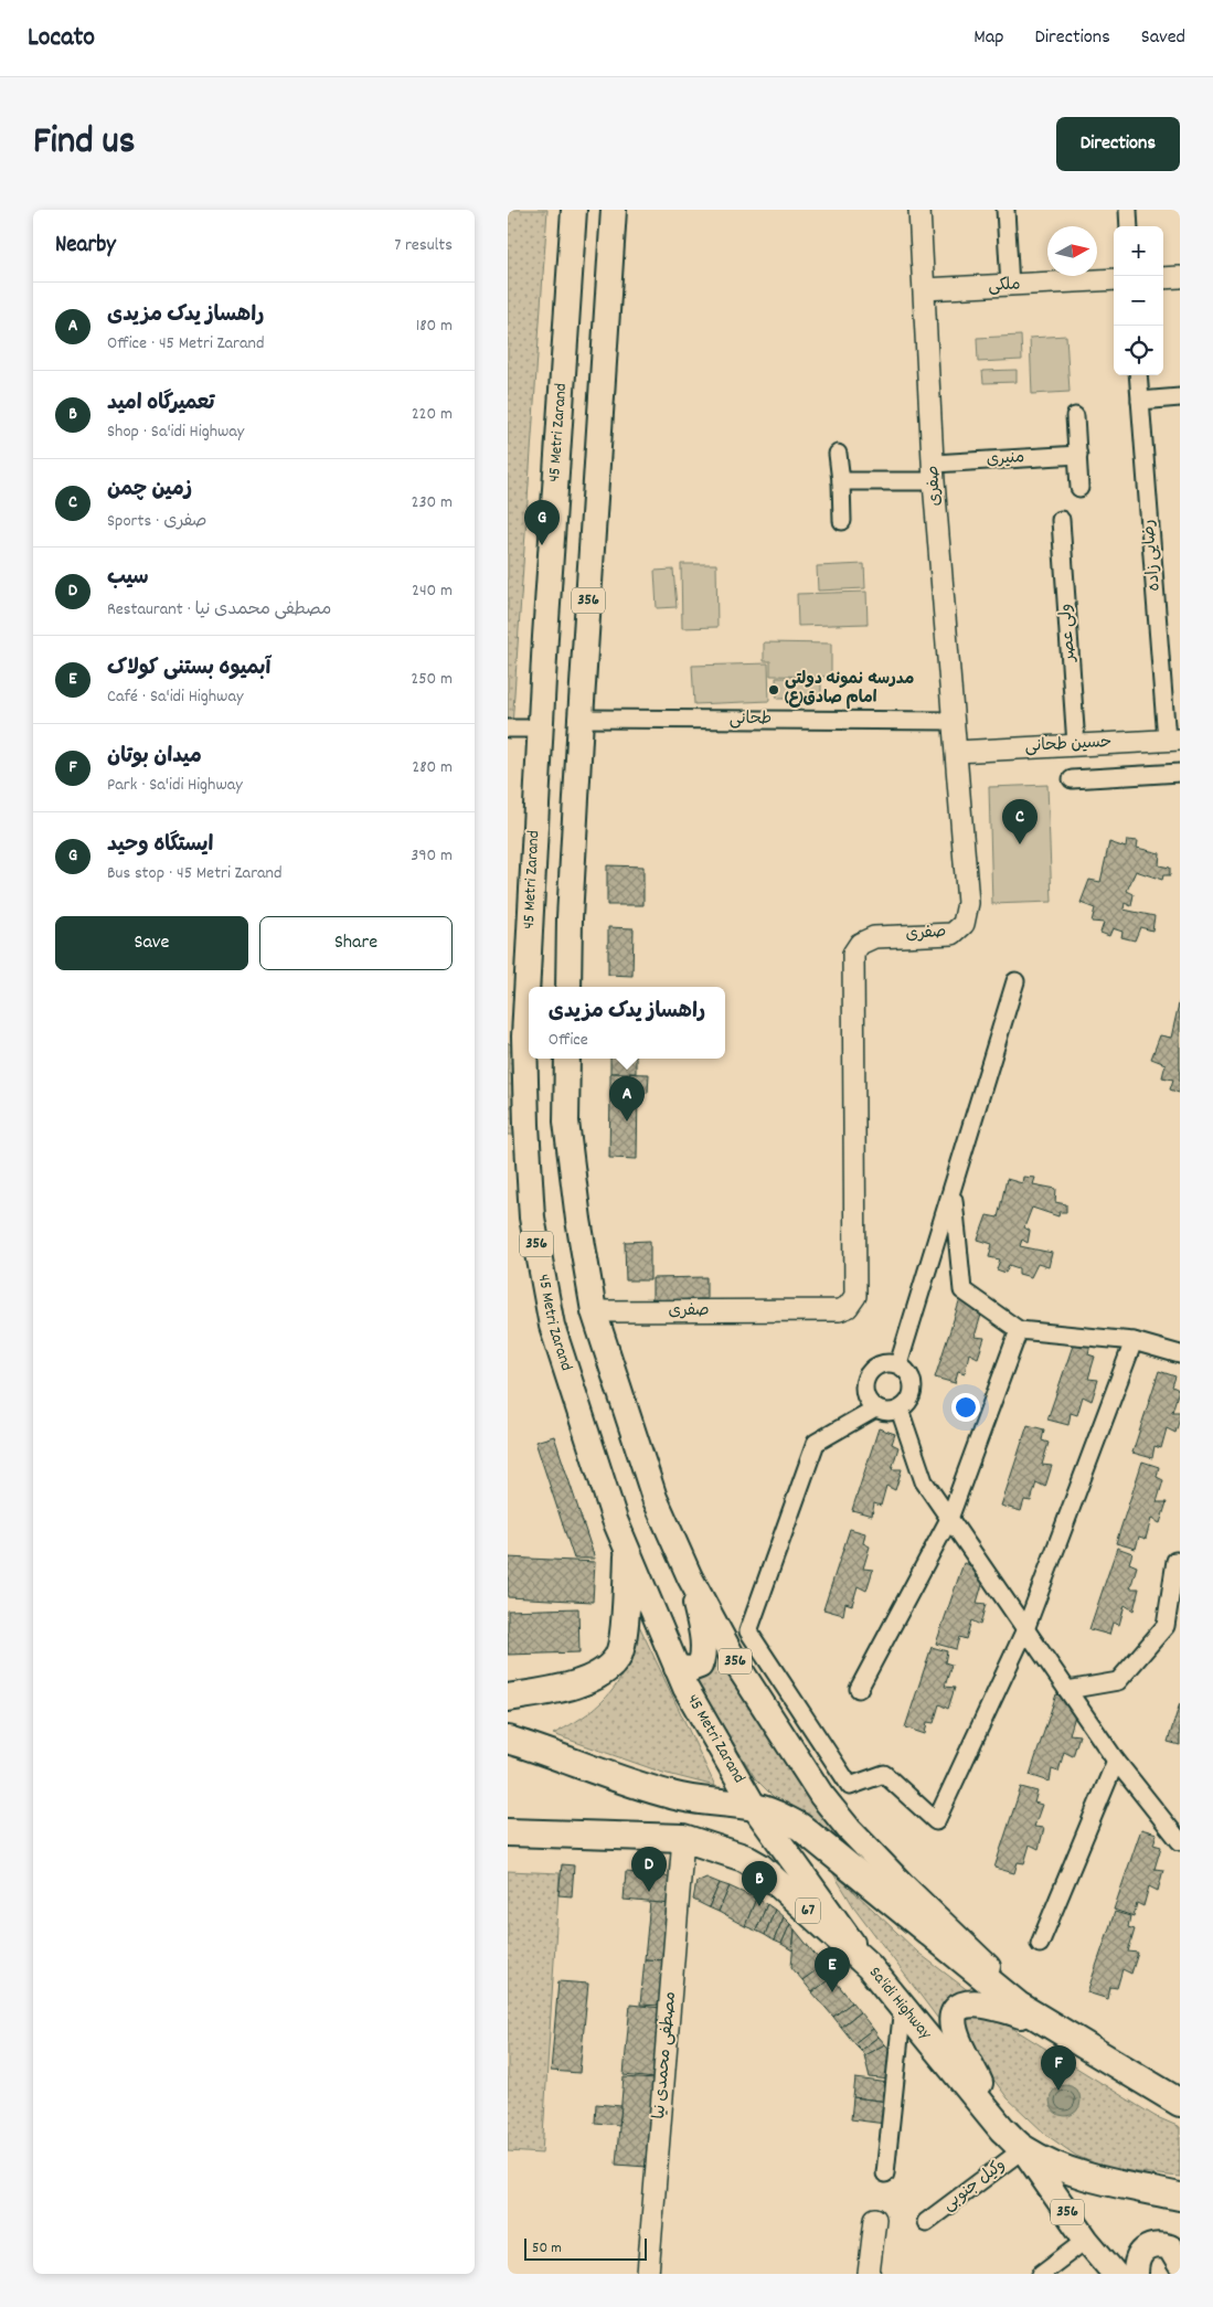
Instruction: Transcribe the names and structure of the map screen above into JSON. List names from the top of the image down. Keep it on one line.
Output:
{"streets":{"highway":["67","Sa'idi Highway"],"main road":["45 Metri Zarand","356"],"street":["ملکی","منیری","صفری","رضایی زاده","ولی عصر","طحانی","حسین طحانی","مصطفی محمدی نیا","وکیل جنوبی"]},"crossings":[["ملکی","صفری"],["45 Metri Zarand","Sa'idi Highway"],["منیری","صفری"],["صفری","356"],["صفری","طحانی"],["صفری","حسین طحانی"],["رضایی زاده","حسین طحانی"],["356","طحانی"],["356","Sa'idi Highway"],["356","وکیل جنوبی"],["ولی عصر","حسین طحانی"],["Sa'idi Highway","مصطفی محمدی نیا"],["Sa'idi Highway","وکیل جنوبی"]],"places":["مدرسه نمونه دولتی امام صادق(ع)"],"scale_bar":"50 m","north":"right","page":{"header":"Locato","nav":["Map","Directions","Saved"],"title":"Find us","buttons":["Directions",["Save","Share"]],"heading":["Nearby","7 results"],"map_buttons":["+","−"],"list":[{"mark":"A","name":"راهساز یدک مزیدی","note":"Office · 45 Metri Zarand","value":"180 m"},{"mark":"B","name":"تعمیرگاه امید","note":"Shop · Sa'idi Highway","value":"220 m"},{"mark":"C","name":"زمین چمن","note":"Sports · صفری","value":"230 m"},{"mark":"D","name":"سیب","note":"Restaurant · مصطفی محمدی نیا","value":"240 m"},{"mark":"E","name":"آبمیوه بستنی کولاک","note":"Café · Sa'idi Highway","value":"250 m"},{"mark":"F","name":"میدان بوتان","note":"Park · Sa'idi Highway","value":"280 m"},{"mark":"G","name":"ایستگاه وحید","note":"Bus stop · 45 Metri Zarand","value":"390 m"}],"pins":["G","C","A","D","B","E","F"],"popup":["راهساز یدک مزیدی","Office"],"scale":"50 m"}}
